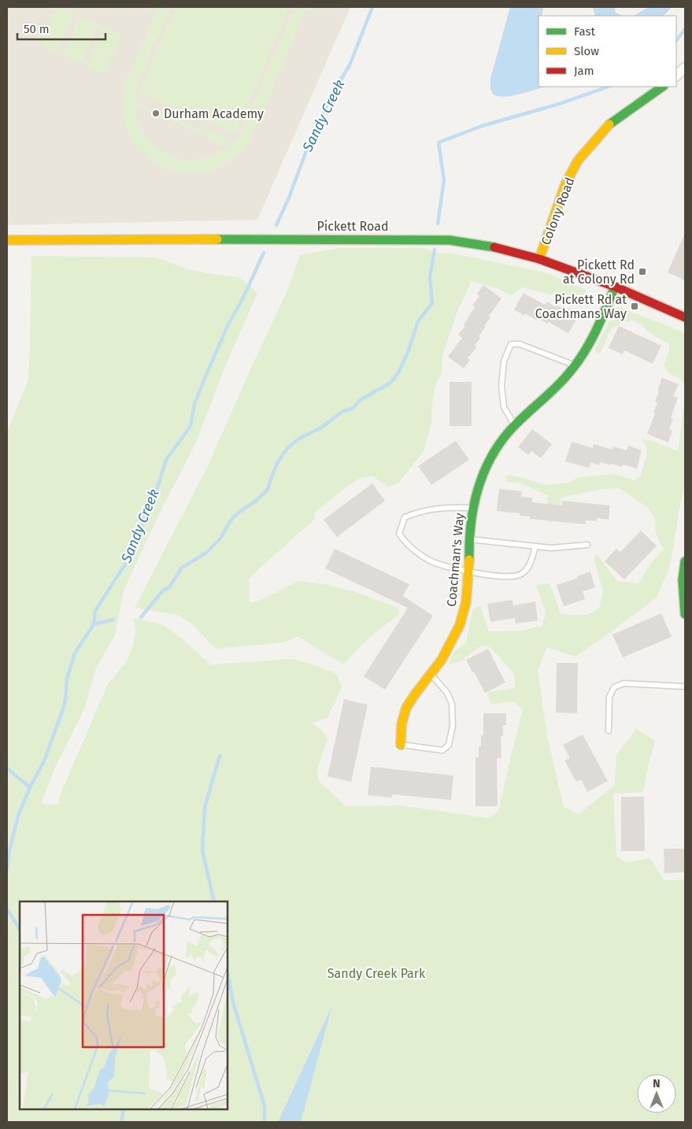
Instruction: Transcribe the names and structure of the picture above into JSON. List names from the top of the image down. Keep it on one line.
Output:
{"streets":{"street":["Colony Road","Pickett Road","Coachman's Way"]},"crossings":[["Colony Road","Pickett Road"],["Pickett Road","Coachman's Way"]],"water":["Sandy Creek"],"parks":["Sandy Creek Park"],"places":{"other":["Durham Academy"],"transit":["Pickett Rd at Colony Rd","Pickett Rd at Coachmans Way"]},"legend":["Fast","Slow","Jam"],"scale_bar":"50 m","north":"top"}
